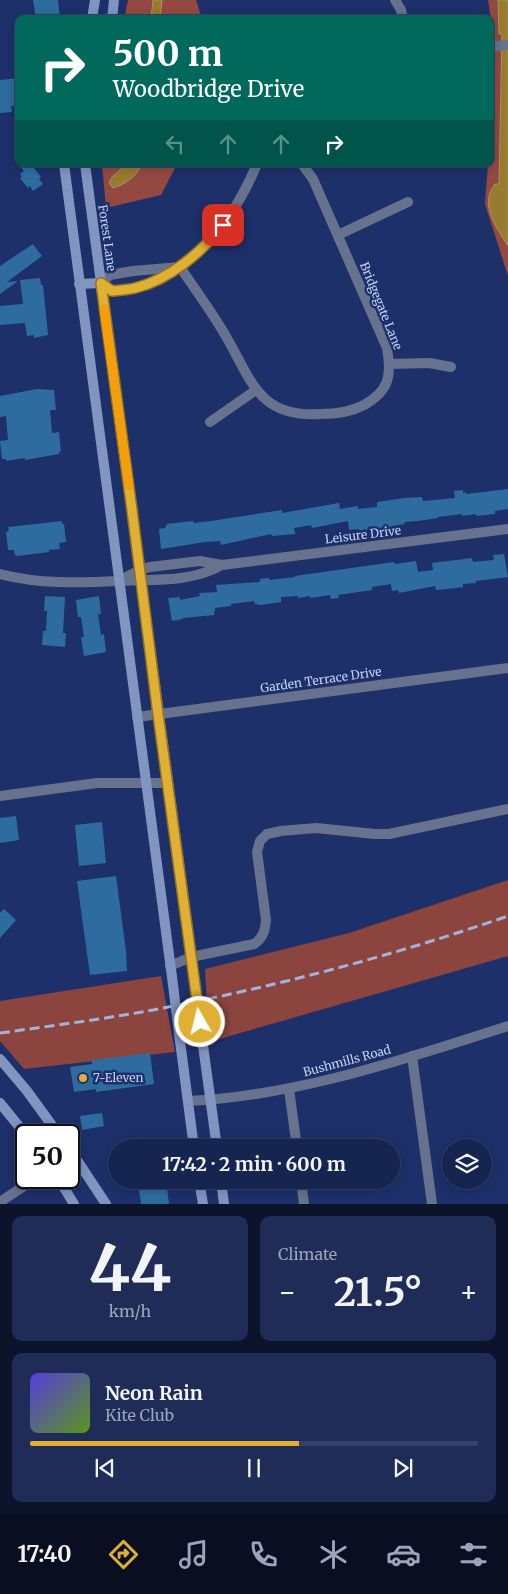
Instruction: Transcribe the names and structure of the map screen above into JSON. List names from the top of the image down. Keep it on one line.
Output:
{"streets":{"main road":["Forest Lane"],"street":["Bridgegate Lane","Leisure Drive","Garden Terrace Drive","Bushmills Road"]},"crossings":[["Forest Lane","Leisure Drive"],["Forest Lane","Garden Terrace Drive"],["Forest Lane","Bushmills Road"]],"places":["7-Eleven"],"page":{"turn":["500 m","Woodbridge Drive"],"limit":"50","trip":"17:42 · 2 min · 600 m","tile":[["44","km/h"],"Climate"],"heat":["−","21.5°","+"],"song":["Neon Rain","Kite Club"],"tabs":"17:40"}}
